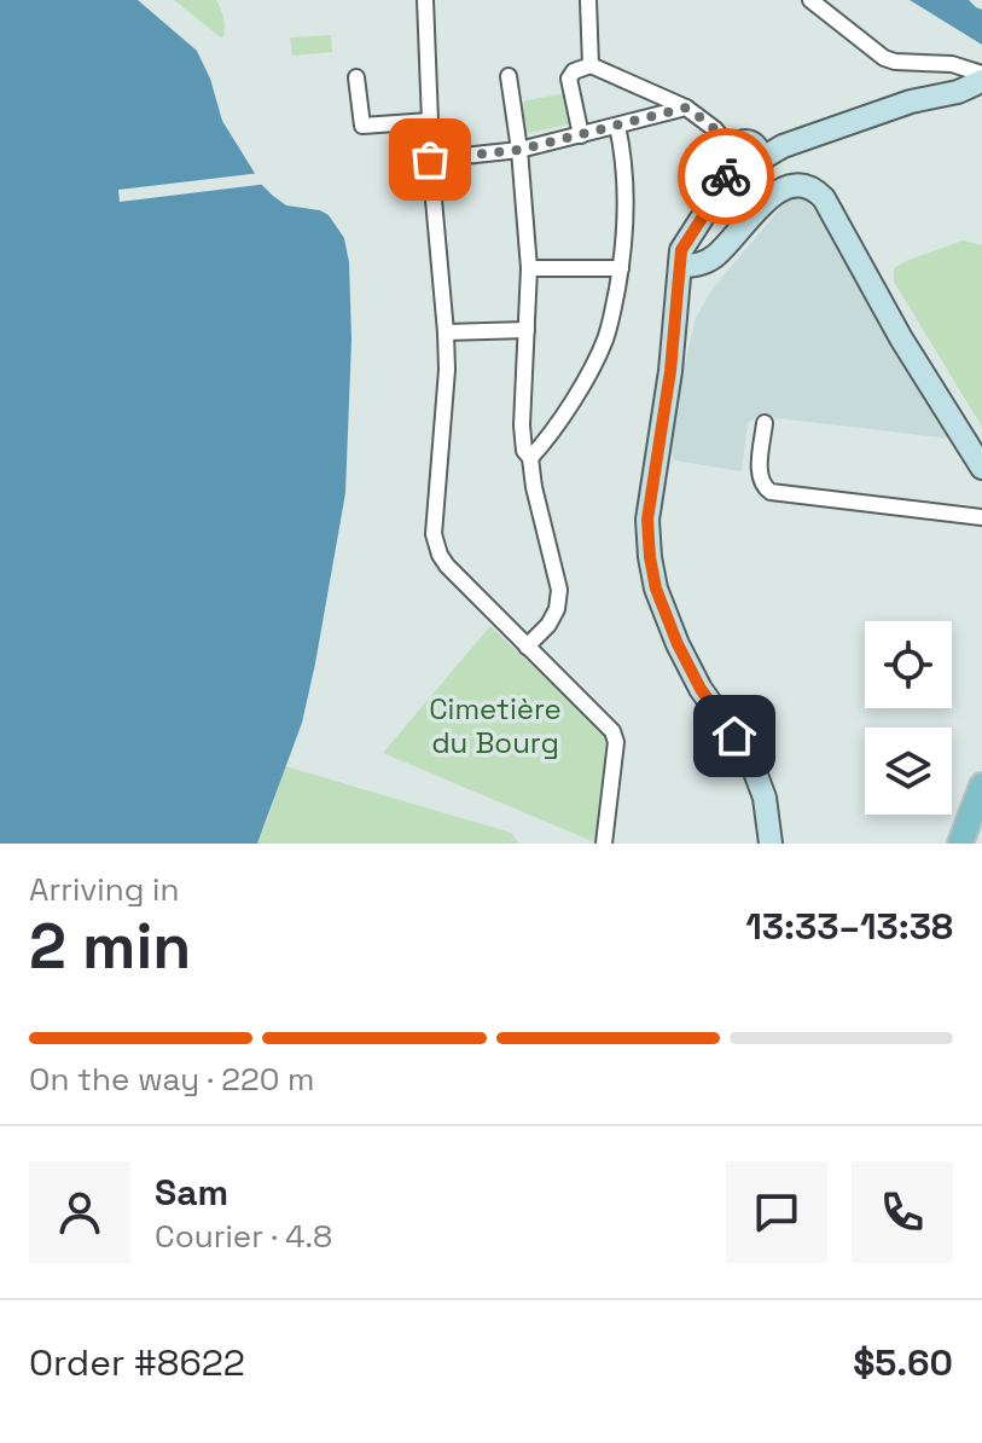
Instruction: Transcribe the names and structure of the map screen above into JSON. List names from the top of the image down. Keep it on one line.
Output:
{"parks":["Cimetière du Bourg"],"page":{"heading":["2 min","Arriving in","13:33–13:38"],"panel":["Sam","Courier · 4.8","Order #8622","$5.60"],"bar":"On the way · 220 m"}}
